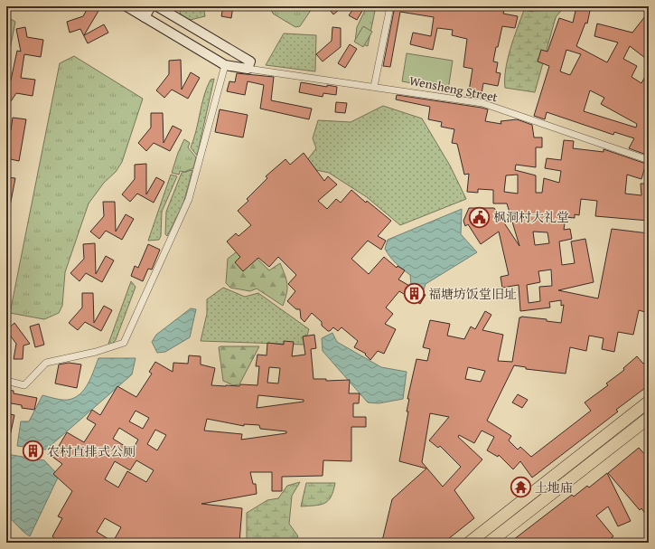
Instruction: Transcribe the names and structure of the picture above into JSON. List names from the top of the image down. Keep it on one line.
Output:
{"streets":{"street":["Wensheng Street"]},"places":{"public building":["枫洞村大礼堂"],"building":["福塘坊饭堂旧址","农村直排式公厕"],"temple":["土地庙"]}}
